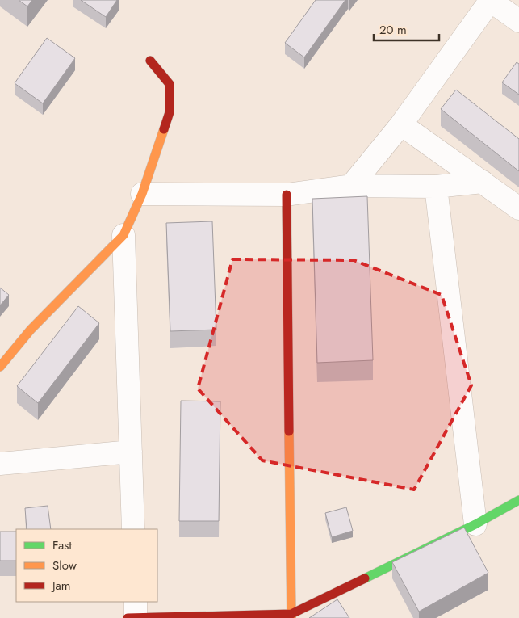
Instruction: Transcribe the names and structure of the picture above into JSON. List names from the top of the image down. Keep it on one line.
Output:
{"legend":["Fast","Slow","Jam"],"scale_bar":"20 m"}
